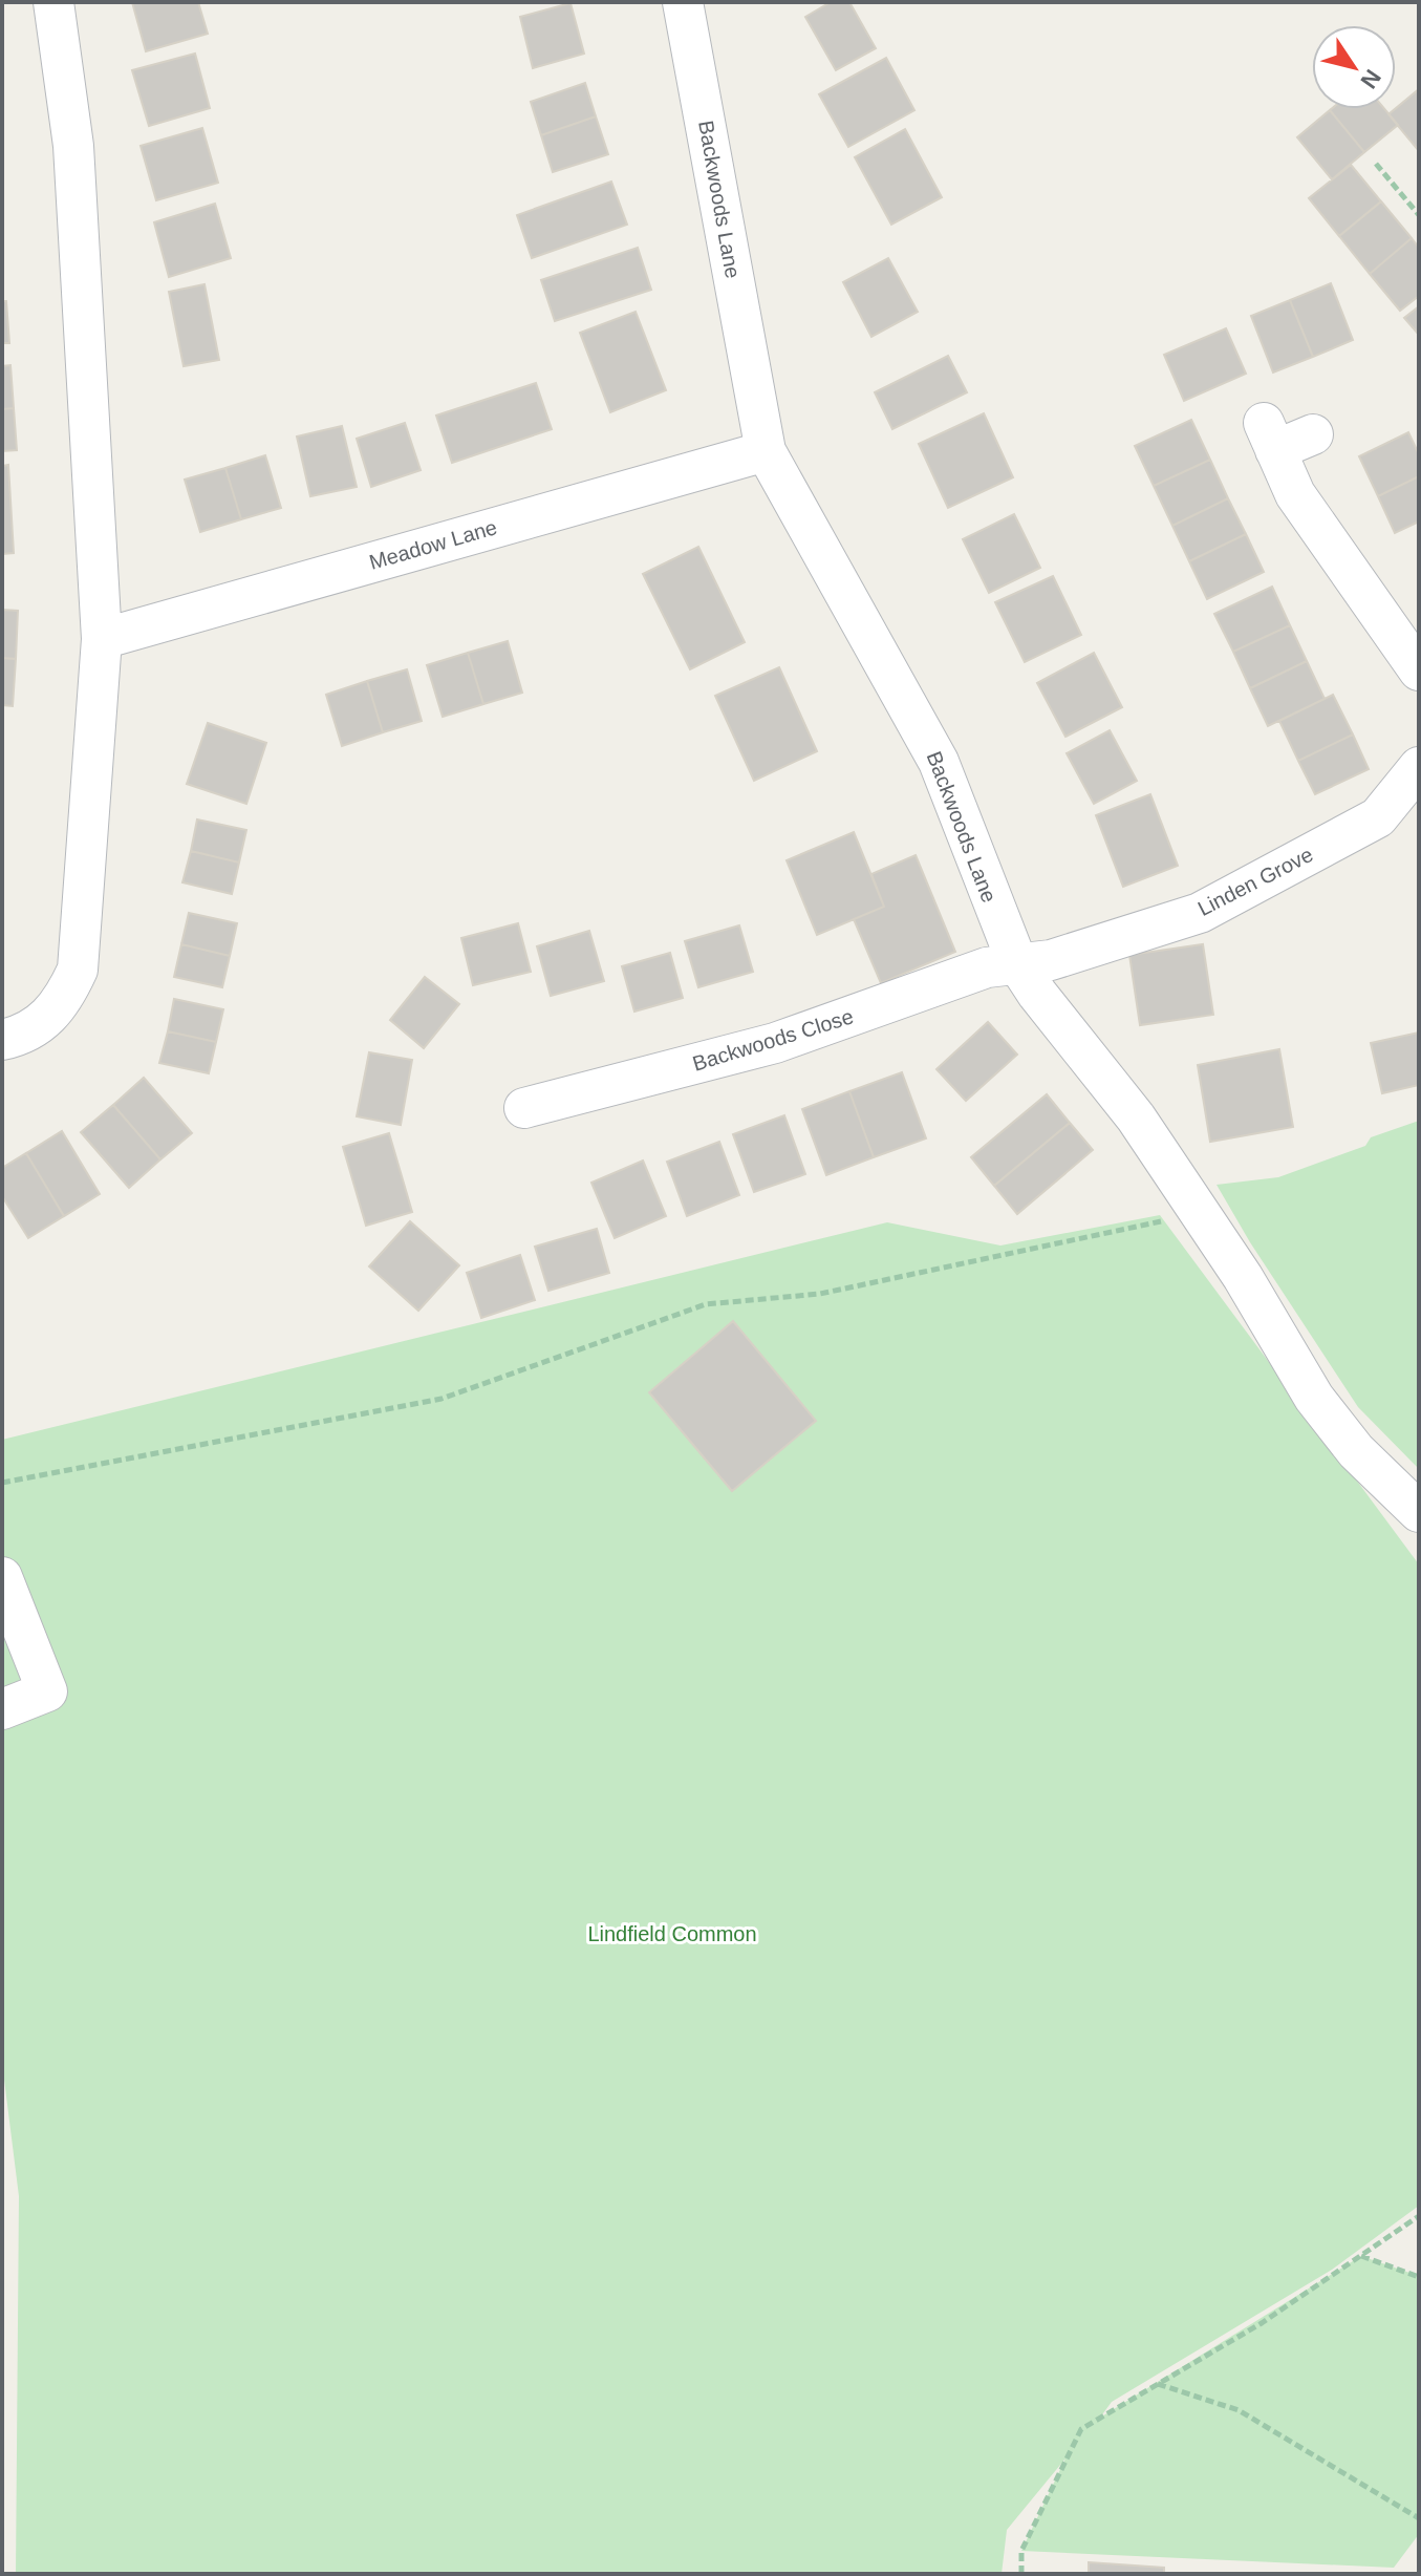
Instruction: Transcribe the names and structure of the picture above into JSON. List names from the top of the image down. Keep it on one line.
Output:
{"streets":{"street":["Backwoods Lane","Meadow Lane","Linden Grove","Backwoods Close"]},"crossings":[["Backwoods Lane","Meadow Lane"],["Backwoods Lane","Linden Grove"],["Backwoods Lane","Backwoods Close"],["Linden Grove","Backwoods Close"]],"parks":["Lindfield Common"],"north":"bottom right"}
